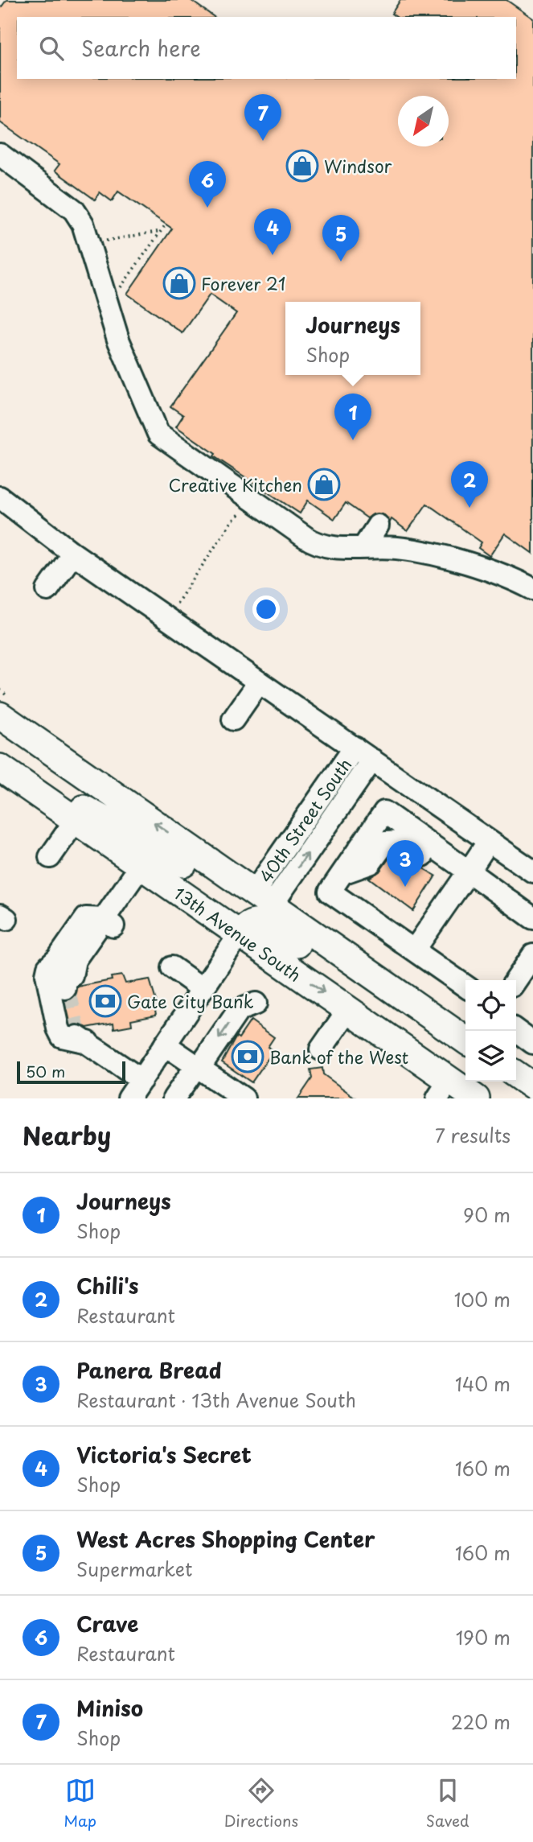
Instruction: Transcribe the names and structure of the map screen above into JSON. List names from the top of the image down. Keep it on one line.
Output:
{"streets":{"main road":["13th Avenue South"],"street":["40th Street South"]},"places":{"shop":["Windsor","Forever 21","Creative Kitchen"],"bank":["Gate City Bank","Bank of the West"]},"scale_bar":"50 m","north":"bottom left","page":{"search":"Search here","pins":["7","6","4","5","1","2","3"],"popup":["Journeys","Shop"],"scale":"50 m","heading":["Nearby","7 results"],"list":[{"mark":"1","name":"Journeys","note":"Shop","value":"90 m"},{"mark":"2","name":"Chili's","note":"Restaurant","value":"100 m"},{"mark":"3","name":"Panera Bread","note":"Restaurant · 13th Avenue South","value":"140 m"},{"mark":"4","name":"Victoria's Secret","note":"Shop","value":"160 m"},{"mark":"5","name":"West Acres Shopping Center","note":"Supermarket","value":"160 m"},{"mark":"6","name":"Crave","note":"Restaurant","value":"190 m"},{"mark":"7","name":"Miniso","note":"Shop","value":"220 m"}],"nav":["Map","Directions","Saved"]}}
